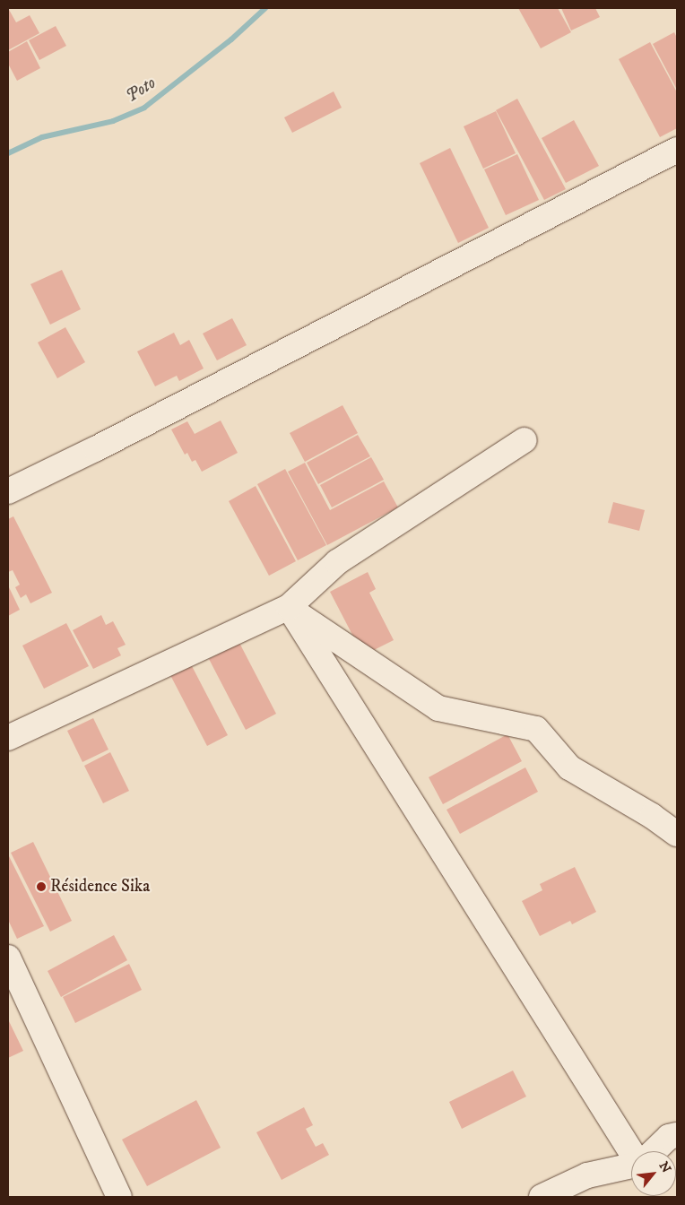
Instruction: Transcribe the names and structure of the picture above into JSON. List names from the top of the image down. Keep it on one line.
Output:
{"water":["Poto"],"places":["Résidence Sika"],"north":"top right"}
